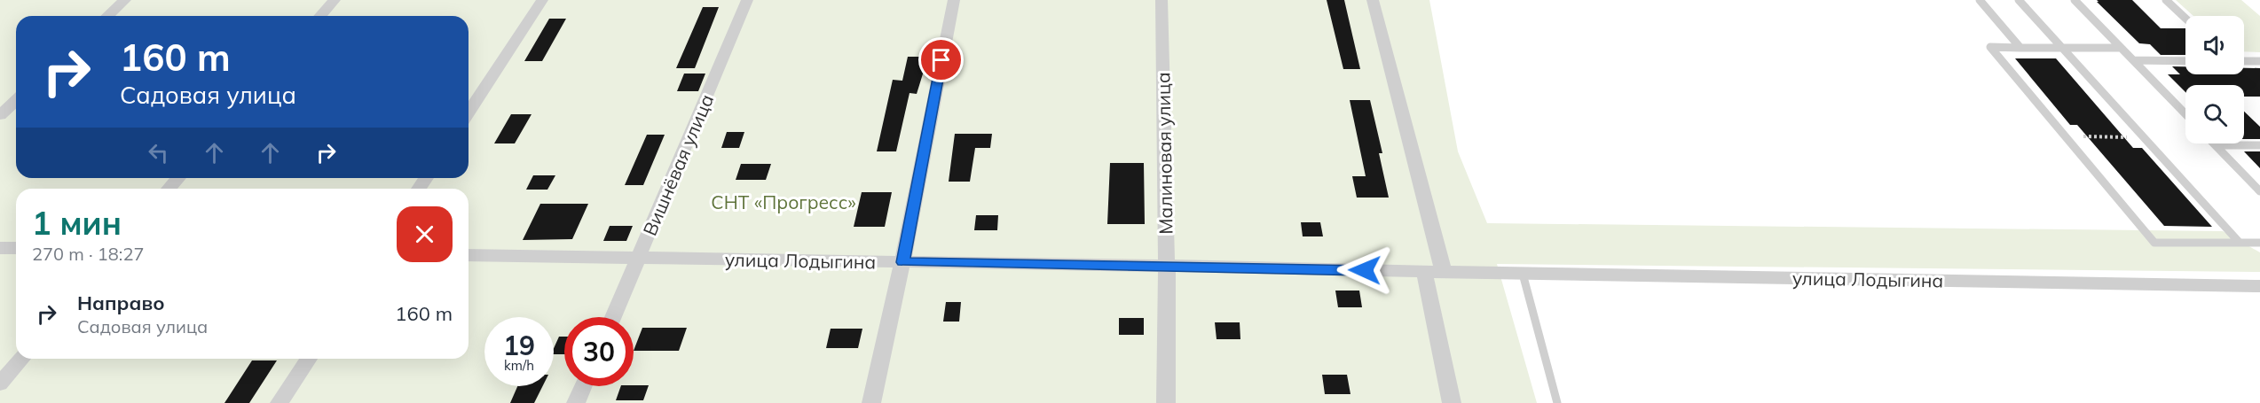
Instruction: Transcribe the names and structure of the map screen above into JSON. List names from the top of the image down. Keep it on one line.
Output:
{"streets":{"street":["Малиновая улица","Вишнёвая улица","улица Лодыгина"]},"crossings":[["Малиновая улица","улица Лодыгина"],["Вишнёвая улица","улица Лодыгина"]],"parks":["СНТ «Прогресс»"],"page":{"turn":["160 m","Садовая улица"],"heading":["1 мин","270 m · 18:27"],"list":[{"name":"Направо","note":"Садовая улица","value":"160 m"}],"speed":"19 km/h","limit":"30"}}
